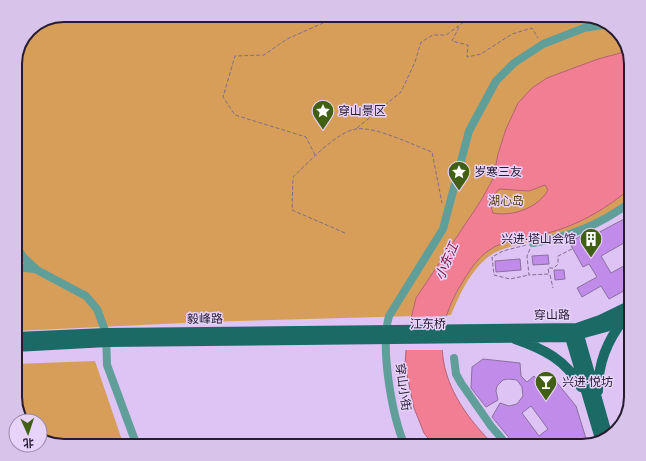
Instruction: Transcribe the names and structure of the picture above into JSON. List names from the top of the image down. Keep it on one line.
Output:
{"streets":{"main road":["穿山路","毅峰路","江东桥"],"street":["穿山小街"]},"crossings":[["穿山路","江东桥"],["毅峰路","江东桥"],["毅峰路","穿山小街"],["江东桥","穿山小街"]],"water":["小东江"],"parks":["湖心岛"],"places":{"place":["穿山景区","岁寒三友"],"building":["兴进·塔山会馆"],"bar":["兴进·悦坊"]},"north":"bottom"}
